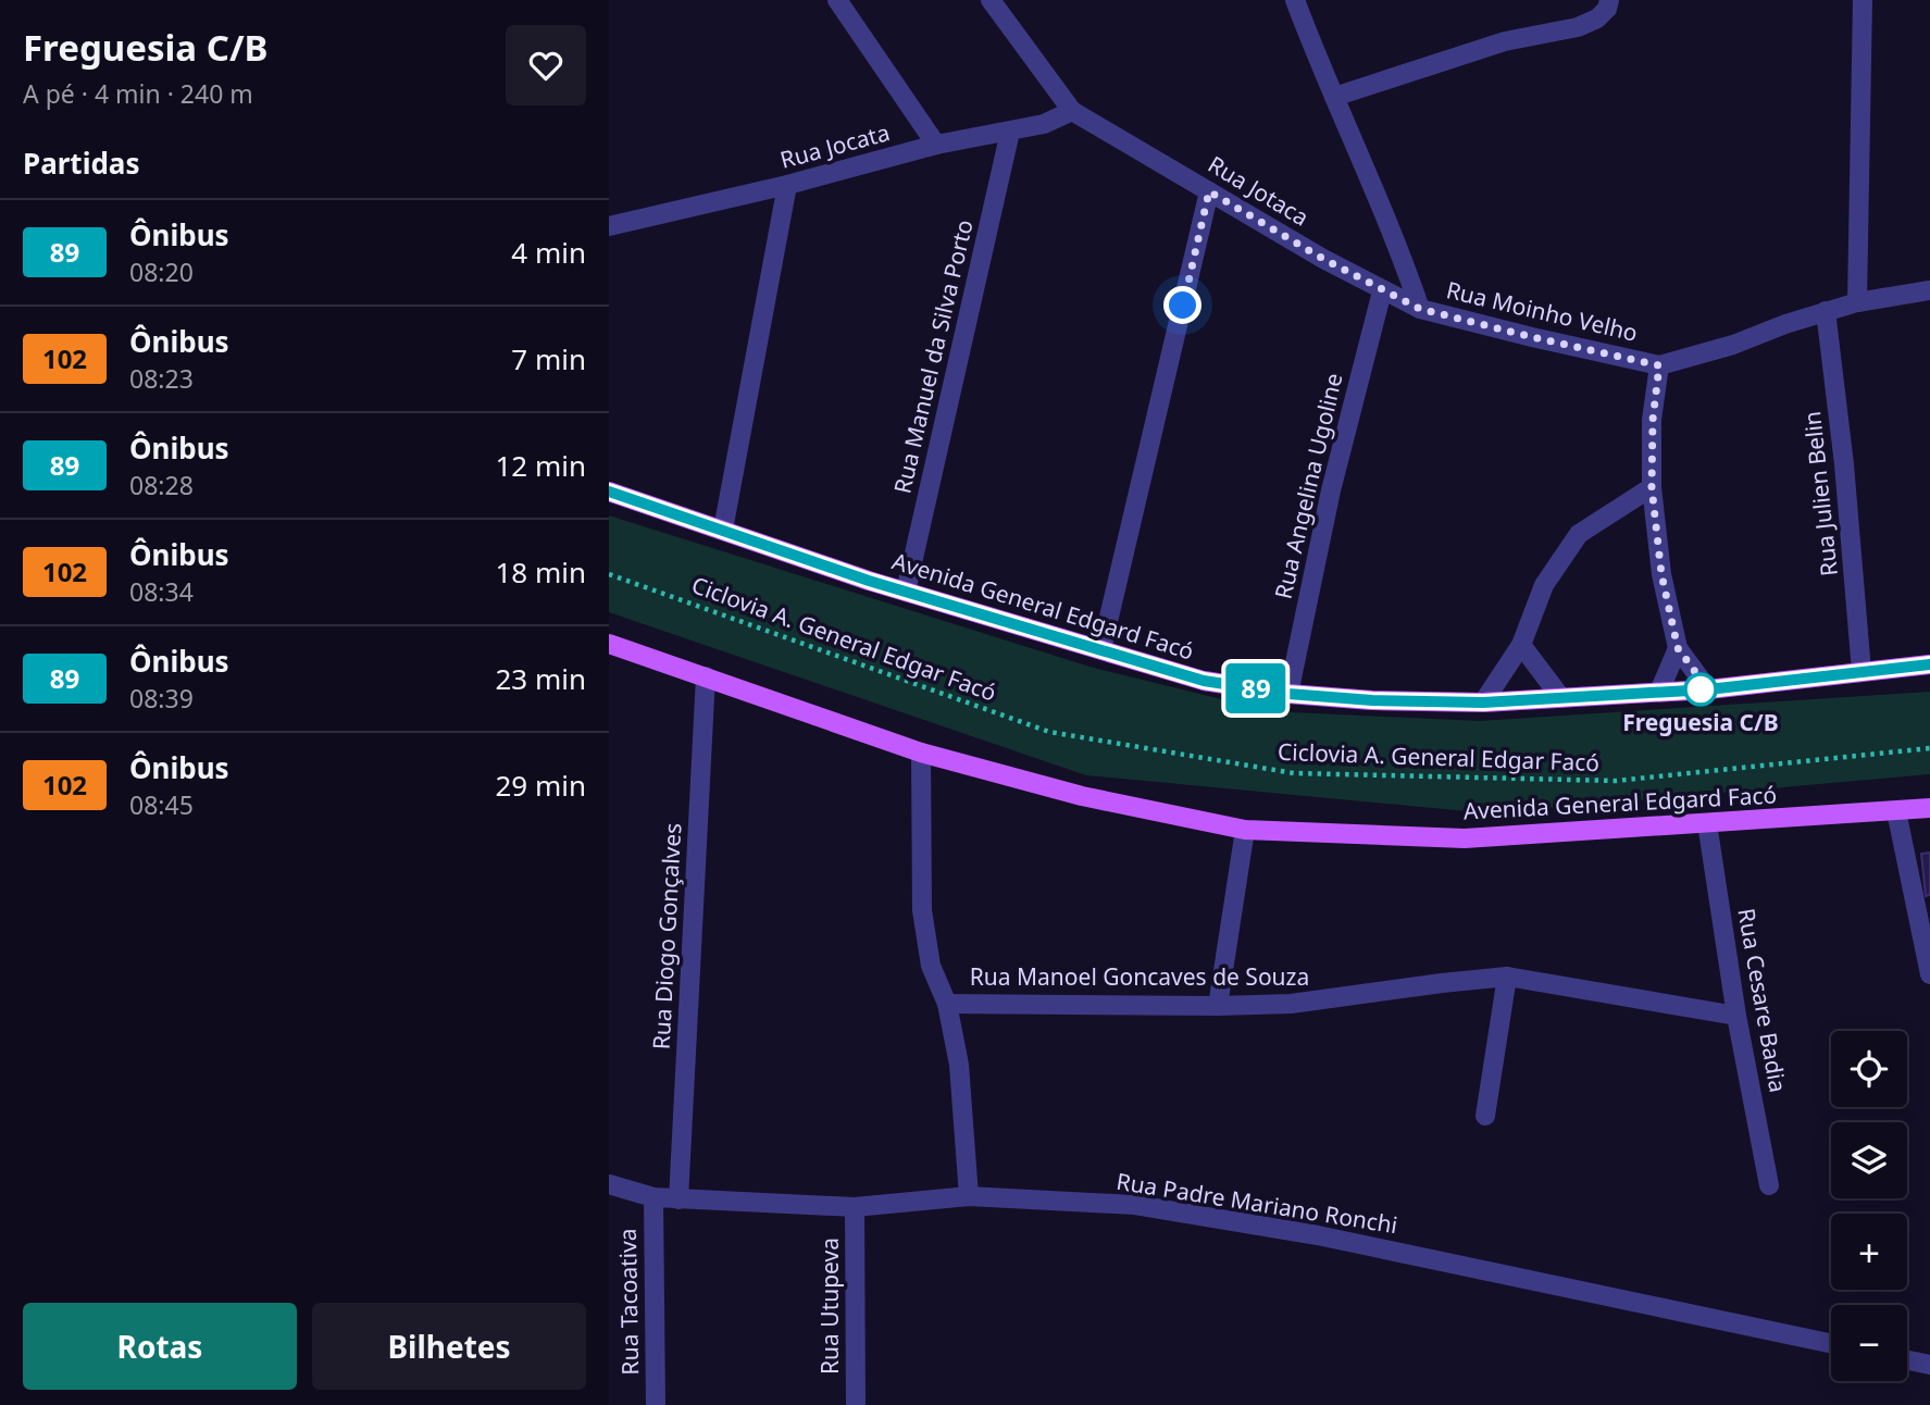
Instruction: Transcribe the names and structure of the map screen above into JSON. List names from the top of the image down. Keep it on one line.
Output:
{"streets":{"main road":["Avenida General Edgard Facó"],"street":["Rua Jocata","Rua Jotaca","Rua Moinho Velho","Rua Manuel da Silva Porto","Rua Angelina Ugoline","Rua Julien Belin","Rua Diogo Gonçalves","Rua Manoel Goncaves de Souza","Rua Cesare Badia","Rua Padre Mariano Ronchi","Rua Tacoativa","Rua Utupeva"],"path":["Ciclovia A. General Edgar Facó"]},"crossings":[["Rua Jocata","Rua Jotaca"],["Rua Jocata","Rua Manuel da Silva Porto"],["Rua Jotaca","Rua Moinho Velho"],["Rua Jotaca","Rua Angelina Ugoline"],["Rua Moinho Velho","Rua Julien Belin"],["Rua Manuel da Silva Porto","Avenida General Edgard Facó"],["Rua Angelina Ugoline","Avenida General Edgard Facó"],["Rua Julien Belin","Avenida General Edgard Facó"],["Avenida General Edgard Facó","Rua Diogo Gonçalves"],["Avenida General Edgard Facó","Rua Cesare Badia"],["Rua Diogo Gonçalves","Rua Padre Mariano Ronchi"],["Rua Manoel Goncaves de Souza","Rua Cesare Badia"],["Rua Padre Mariano Ronchi","Rua Tacoativa"],["Rua Padre Mariano Ronchi","Rua Utupeva"]],"places":["Freguesia C/B"],"lines":["bus line 89"],"page":{"heading":[["Freguesia C/B","A pé · 4 min · 240 m"],"Partidas"],"on_map":"89","list":[{"mark":"89","name":"Ônibus","note":"08:20","value":"4 min"},{"mark":"102","name":"Ônibus","note":"08:23","value":"7 min"},{"mark":"89","name":"Ônibus","note":"08:28","value":"12 min"},{"mark":"102","name":"Ônibus","note":"08:34","value":"18 min"},{"mark":"89","name":"Ônibus","note":"08:39","value":"23 min"},{"mark":"102","name":"Ônibus","note":"08:45","value":"29 min"}],"map_buttons":["+","−"],"buttons":["Rotas","Bilhetes"]}}
